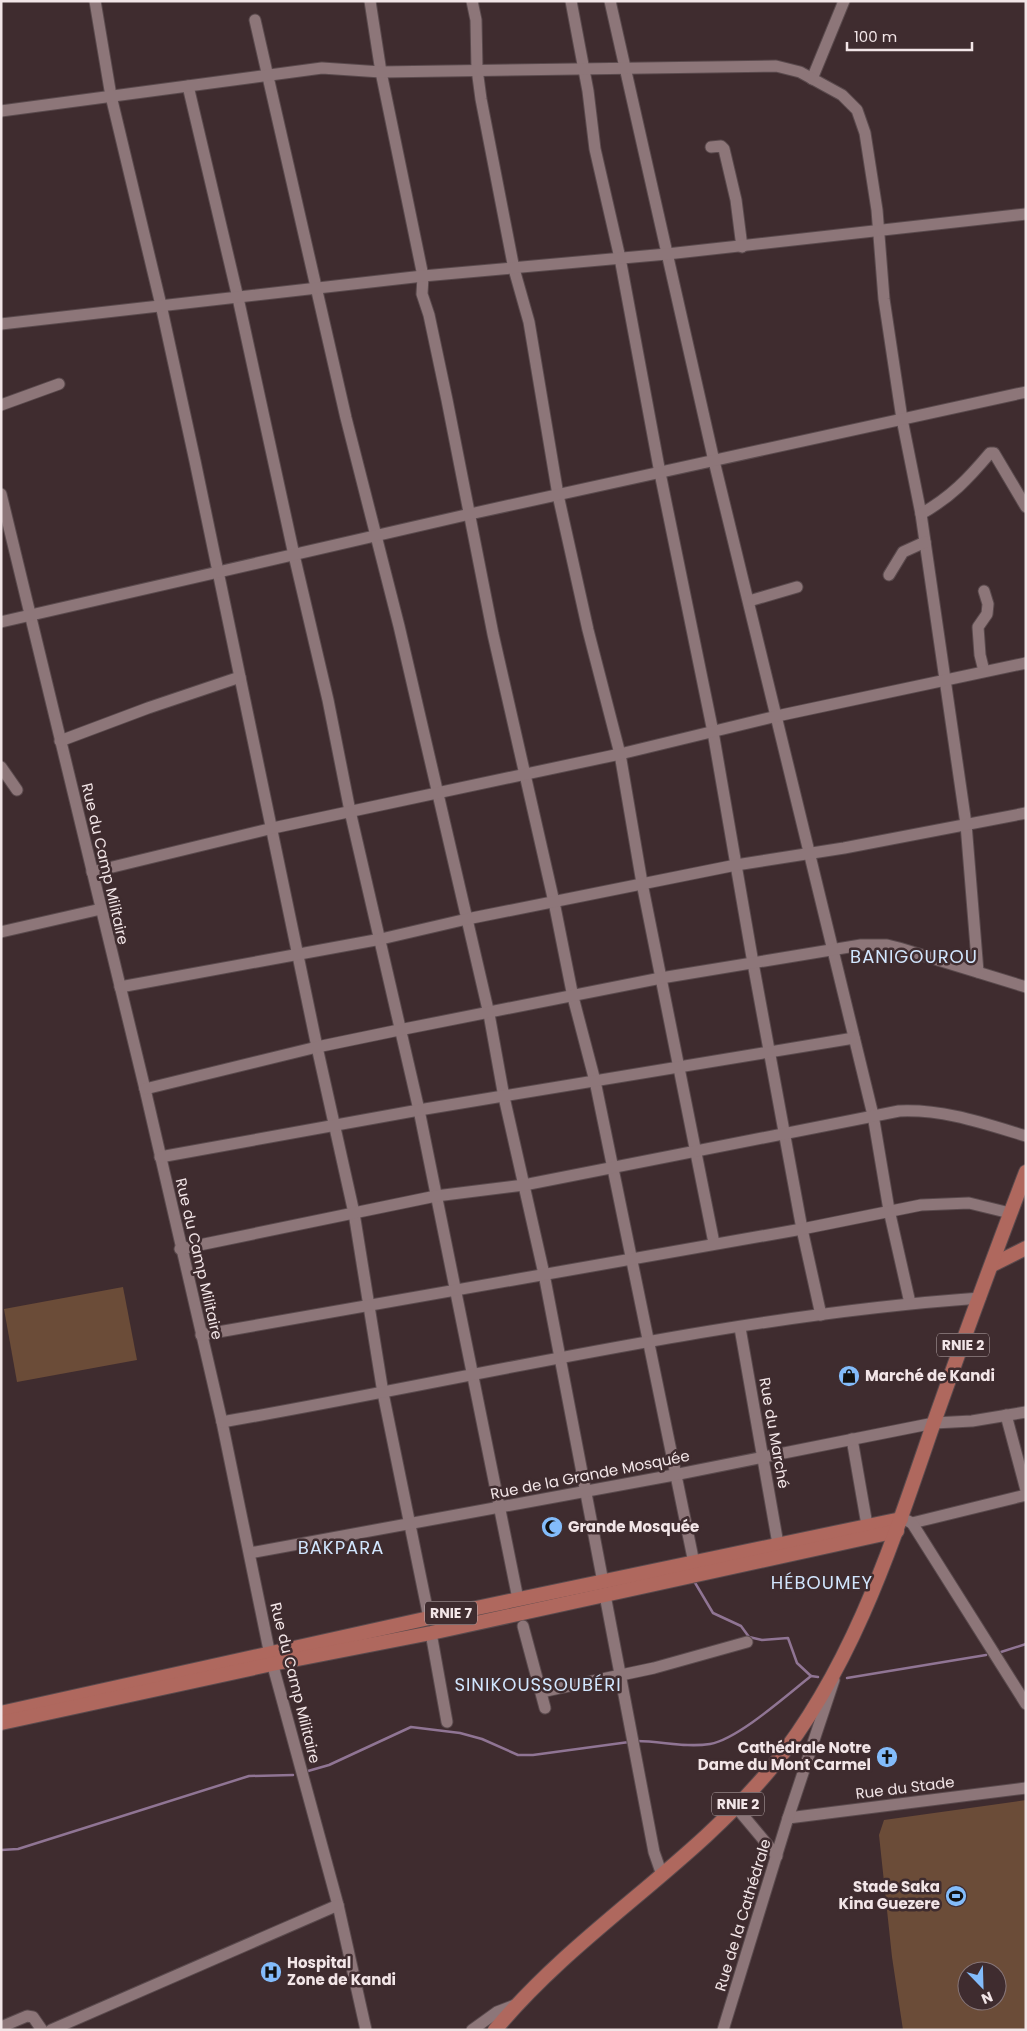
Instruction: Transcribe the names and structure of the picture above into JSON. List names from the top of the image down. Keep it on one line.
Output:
{"streets":{"main road":["RNIE 2","RNIE 7"],"street":["Rue du Camp Militaire","Rue du Marché","Rue de la Grande Mosquée","Rue du Stade","Rue de la Cathédrale"]},"crossings":[["Rue du Camp Militaire","Rue de la Grande Mosquée"],["Rue du Camp Militaire","RNIE 7"],["RNIE 2","Rue de la Grande Mosquée"],["RNIE 2","RNIE 7"],["RNIE 2","Rue de la Cathédrale"],["Rue du Marché","Rue de la Grande Mosquée"],["Rue du Marché","RNIE 7"],["Rue du Stade","Rue de la Cathédrale"]],"districts":["BANIGOUROU","BAKPARA","HÉBOUMEY","SINIKOUSSOUBÉRI"],"places":{"shop":["Marché de Kandi"],"mosque":["Grande Mosquée"],"church":["Cathédrale Notre Dame du Mont Carmel"],"sports":["Stade Saka Kina Guezere"],"hospital":["Hospital Zone de Kandi"]},"scale_bar":"100 m","north":"bottom right"}
